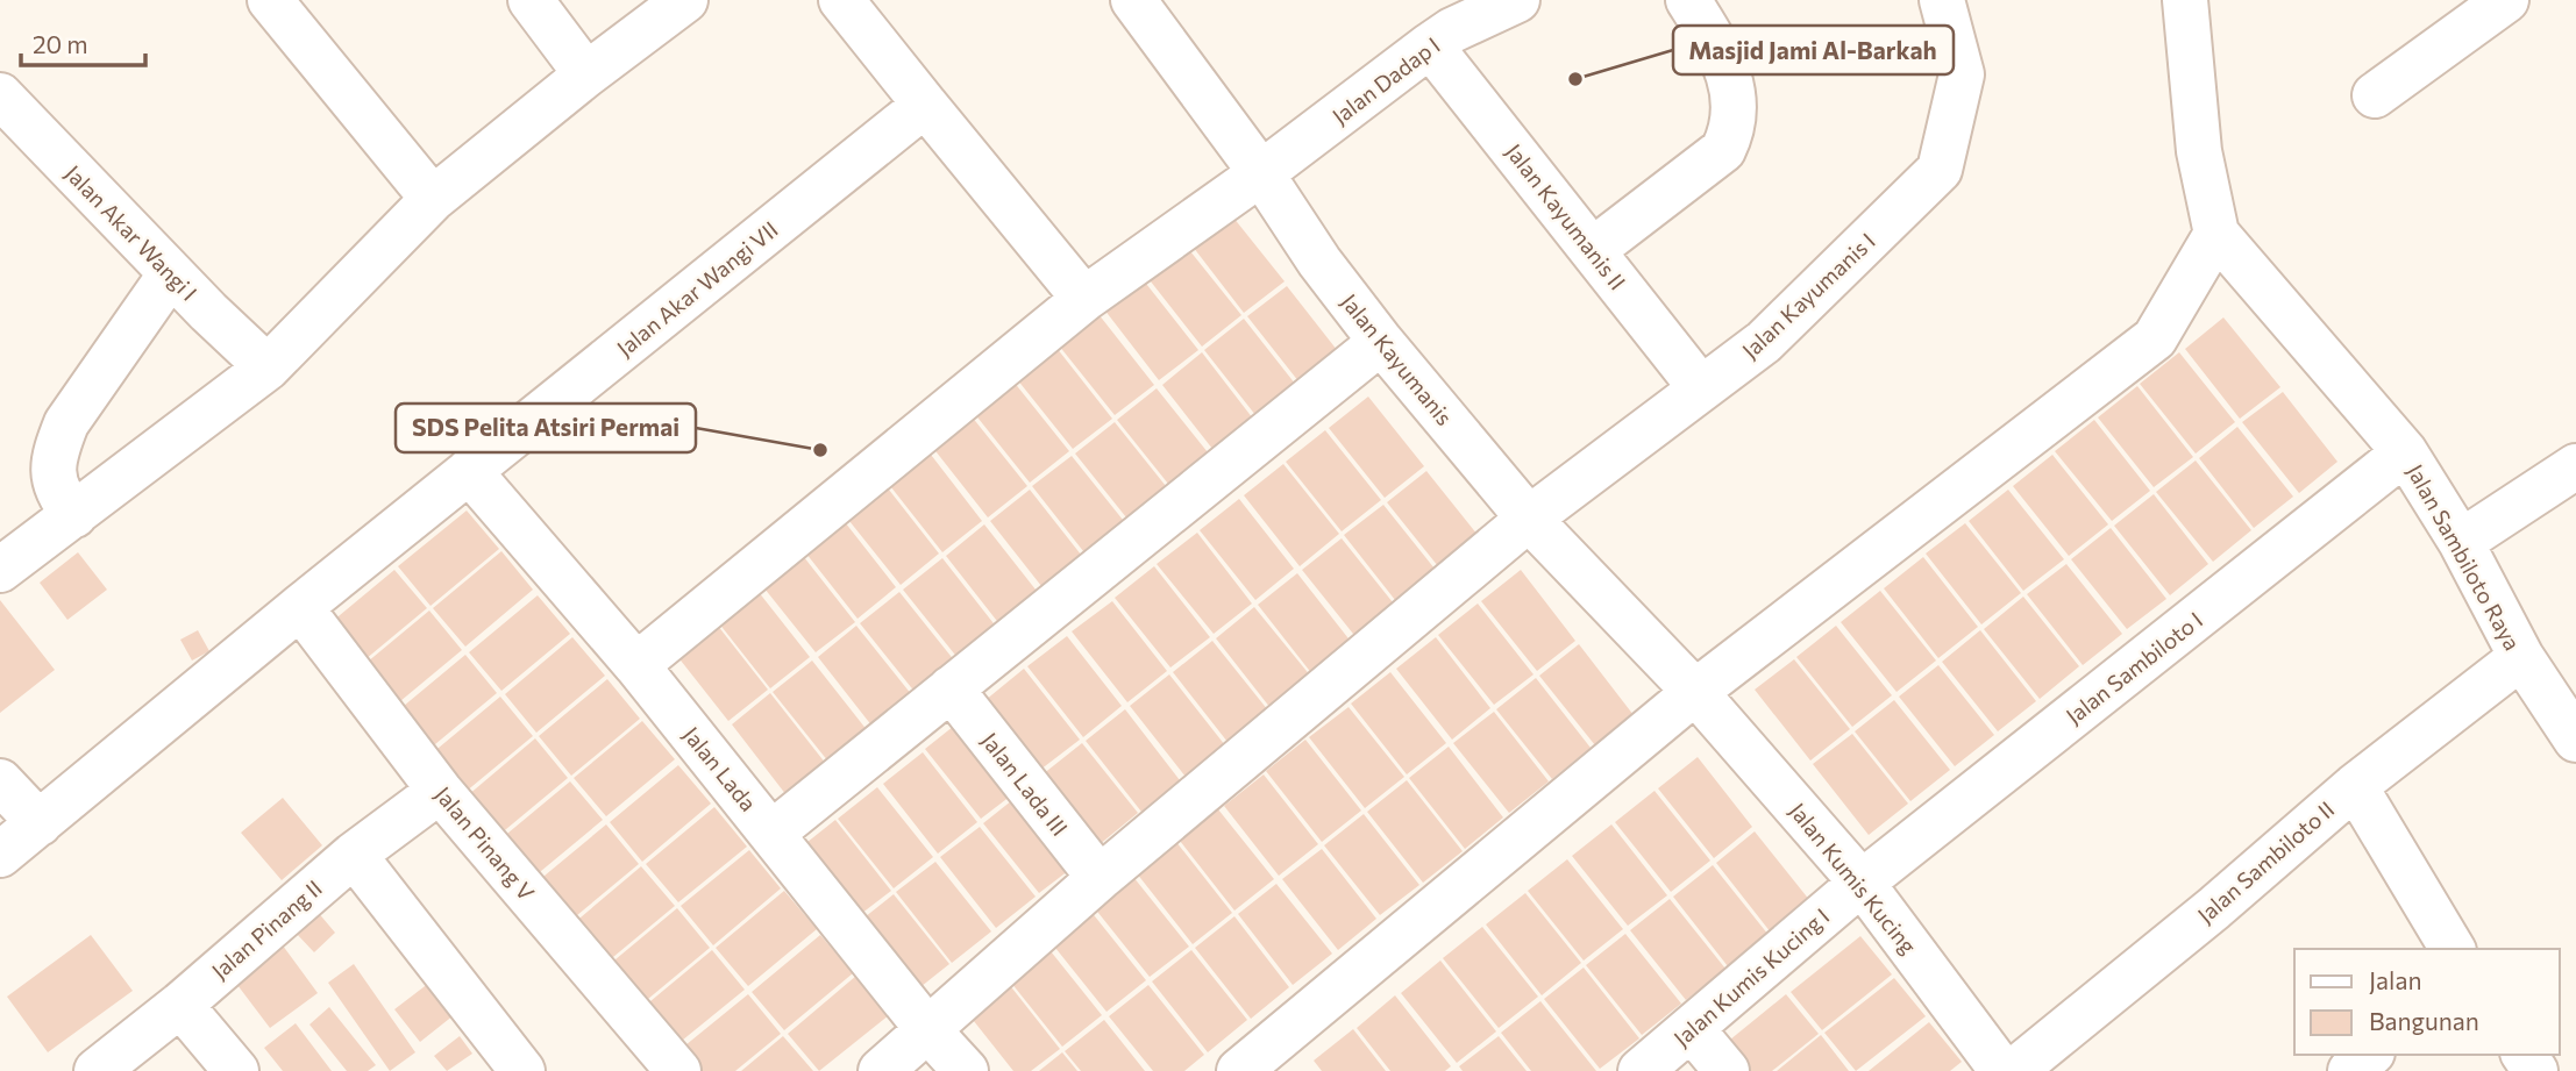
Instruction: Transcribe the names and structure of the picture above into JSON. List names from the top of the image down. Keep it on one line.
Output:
{"streets":{"street":["Jalan Dadap I","Jalan Kayumanis II","Jalan Akar Wangi I","Jalan Akar Wangi VII","Jalan Kayumanis I","Jalan Kayumanis","Jalan Sambiloto Raya","Jalan Sambiloto I","Jalan Lada","Jalan Lada III","Jalan Pinang V","Jalan Sambiloto II","Jalan Kumis Kucing","Jalan Pinang II","Jalan Kumis Kucing I"]},"crossings":[["Jalan Dadap I","Jalan Kayumanis II"],["Jalan Dadap I","Jalan Kayumanis"],["Jalan Dadap I","Jalan Lada"],["Jalan Kayumanis II","Jalan Kayumanis I"],["Jalan Akar Wangi VII","Jalan Lada"],["Jalan Akar Wangi VII","Jalan Pinang V"],["Jalan Kayumanis I","Jalan Kayumanis"],["Jalan Kayumanis I","Jalan Lada"],["Jalan Kayumanis I","Jalan Lada III"],["Jalan Kayumanis","Jalan Kumis Kucing"],["Jalan Sambiloto Raya","Jalan Sambiloto I"],["Jalan Sambiloto Raya","Jalan Sambiloto II"],["Jalan Sambiloto I","Jalan Kumis Kucing"],["Jalan Sambiloto I","Jalan Kumis Kucing I"],["Jalan Pinang V","Jalan Pinang II"],["Jalan Kumis Kucing","Jalan Kumis Kucing I"]],"places":["Masjid Jami Al-Barkah","SDS Pelita Atsiri Permai"],"legend":["Jalan","Bangunan"],"scale_bar":"20 m"}
